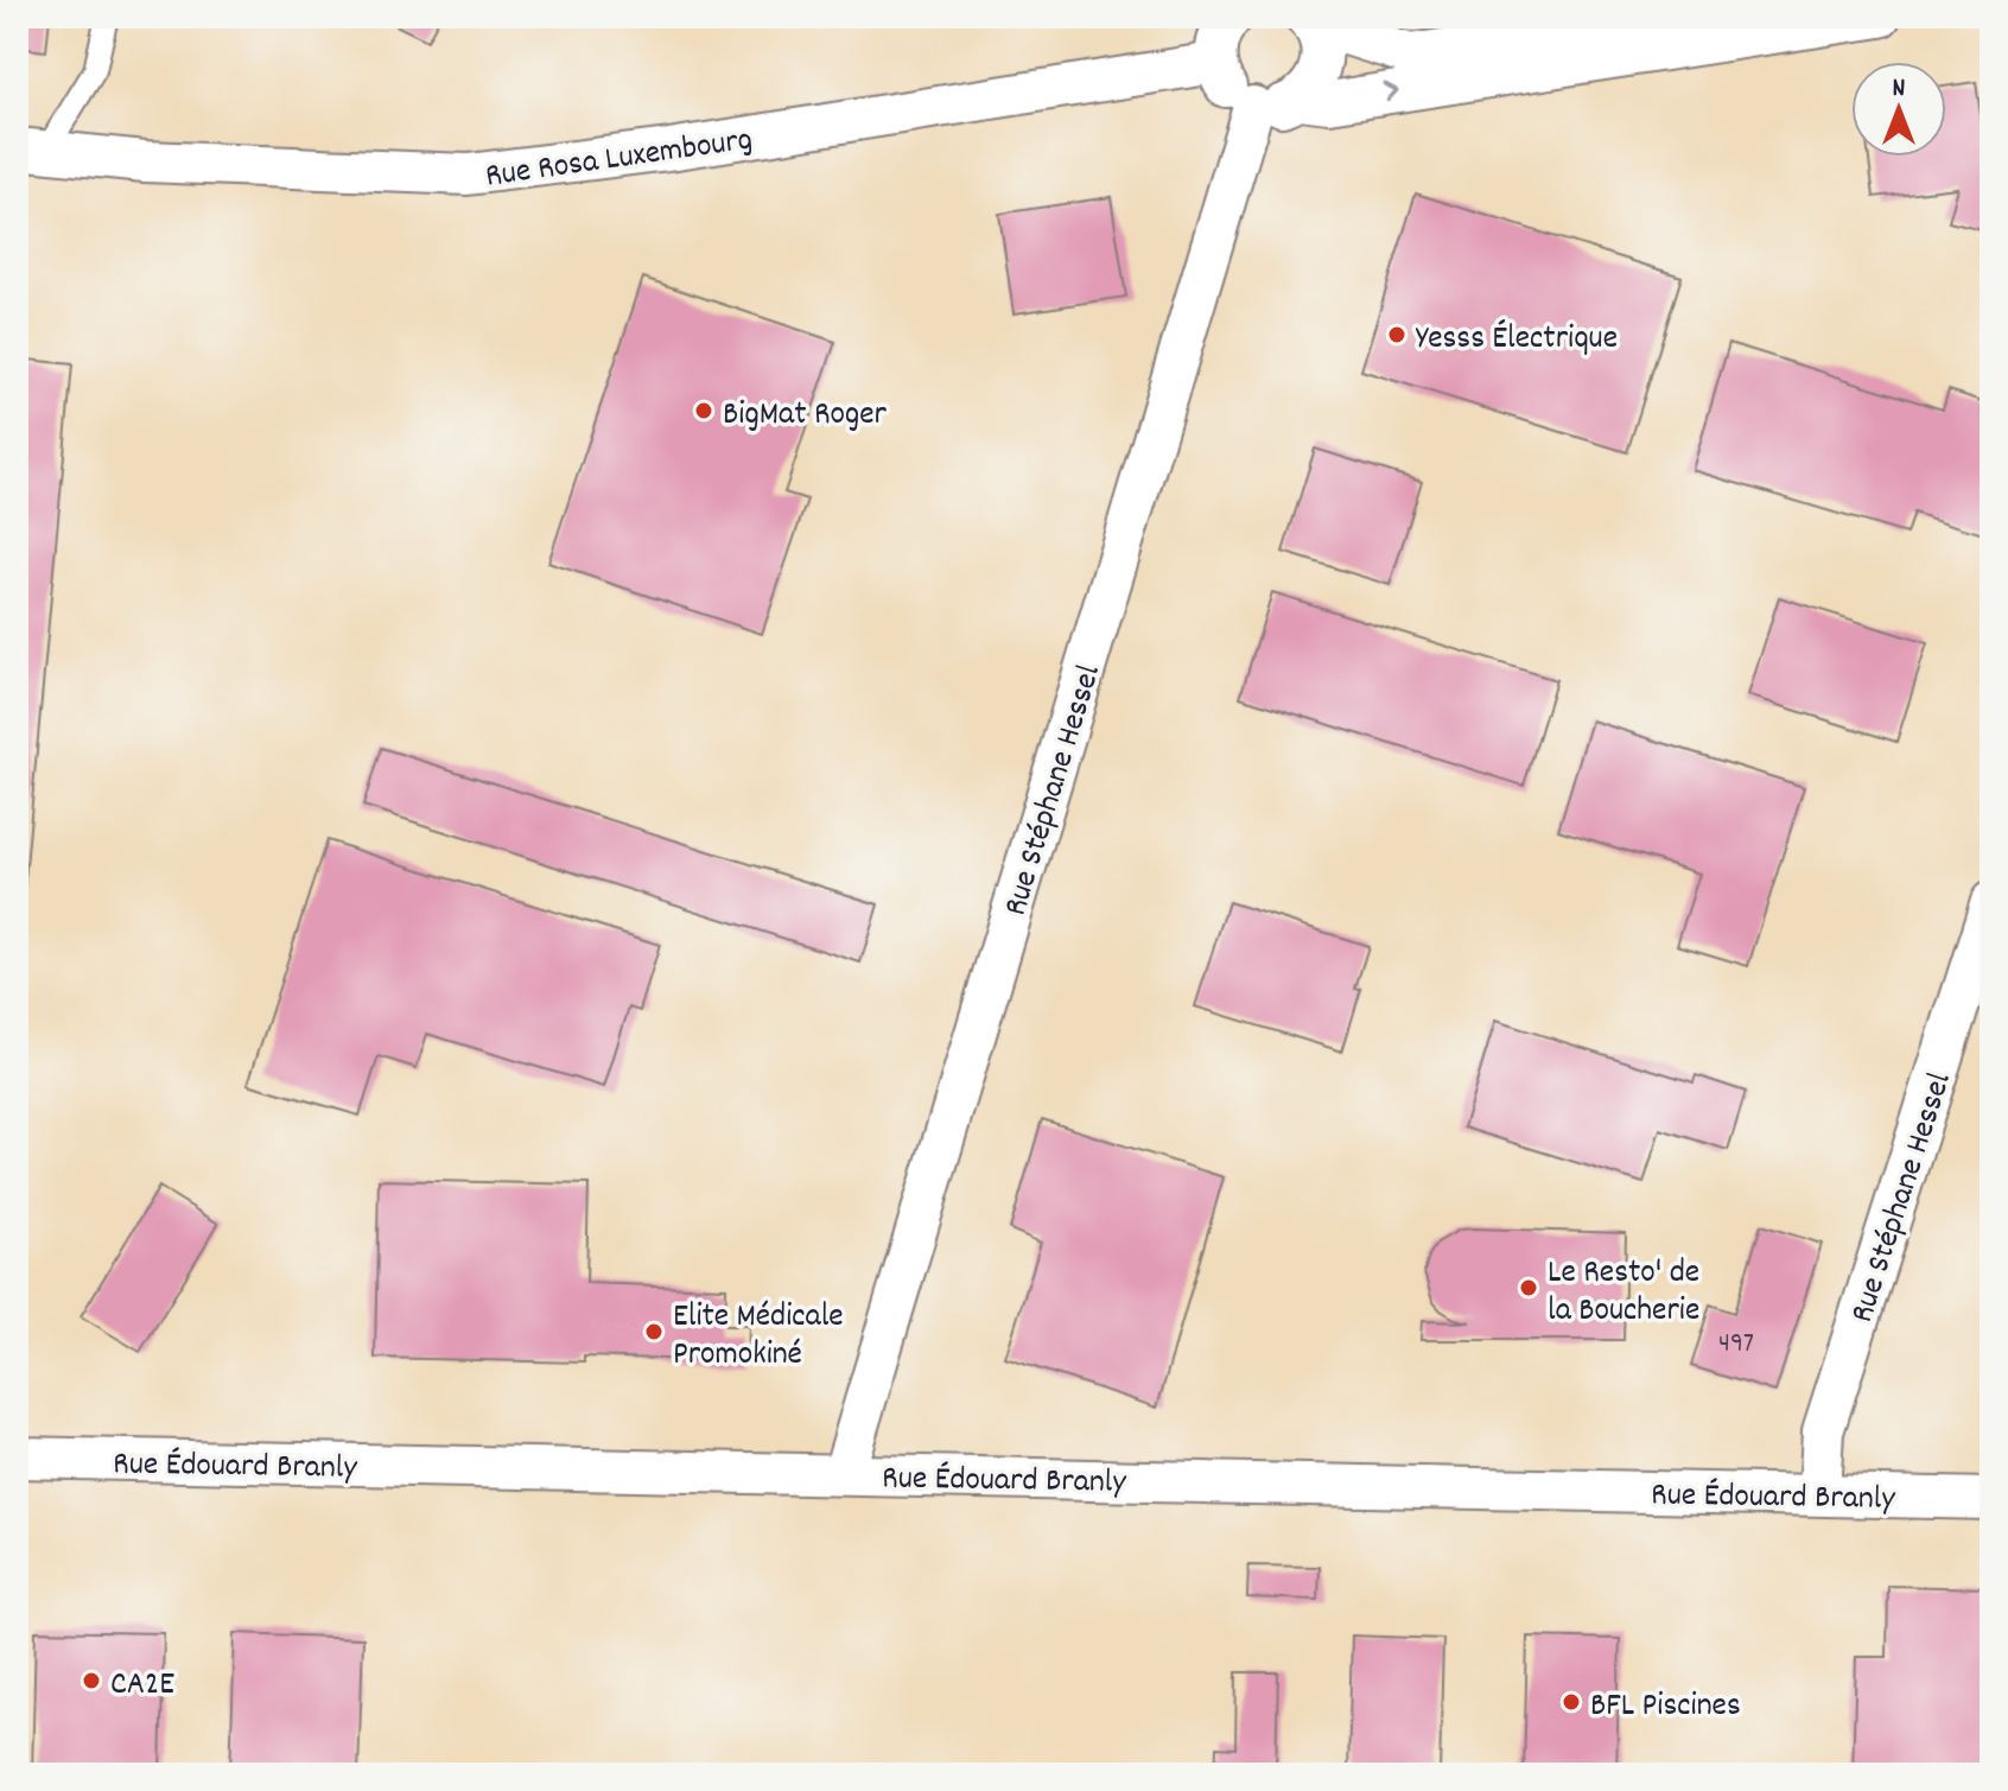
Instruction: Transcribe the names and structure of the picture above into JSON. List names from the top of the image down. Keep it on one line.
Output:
{"streets":{"street":["Rue Rosa Luxembourg","Rue Stéphane Hessel","Rue Édouard Branly"]},"crossings":[["Rue Stéphane Hessel","Rue Édouard Branly"]],"places":["Yesss Électrique","BigMat Roger","Le Resto' de la Boucherie","Elite Médicale Promokiné","CA2E","BFL Piscines"],"house_numbers":["497"],"north":"top"}
